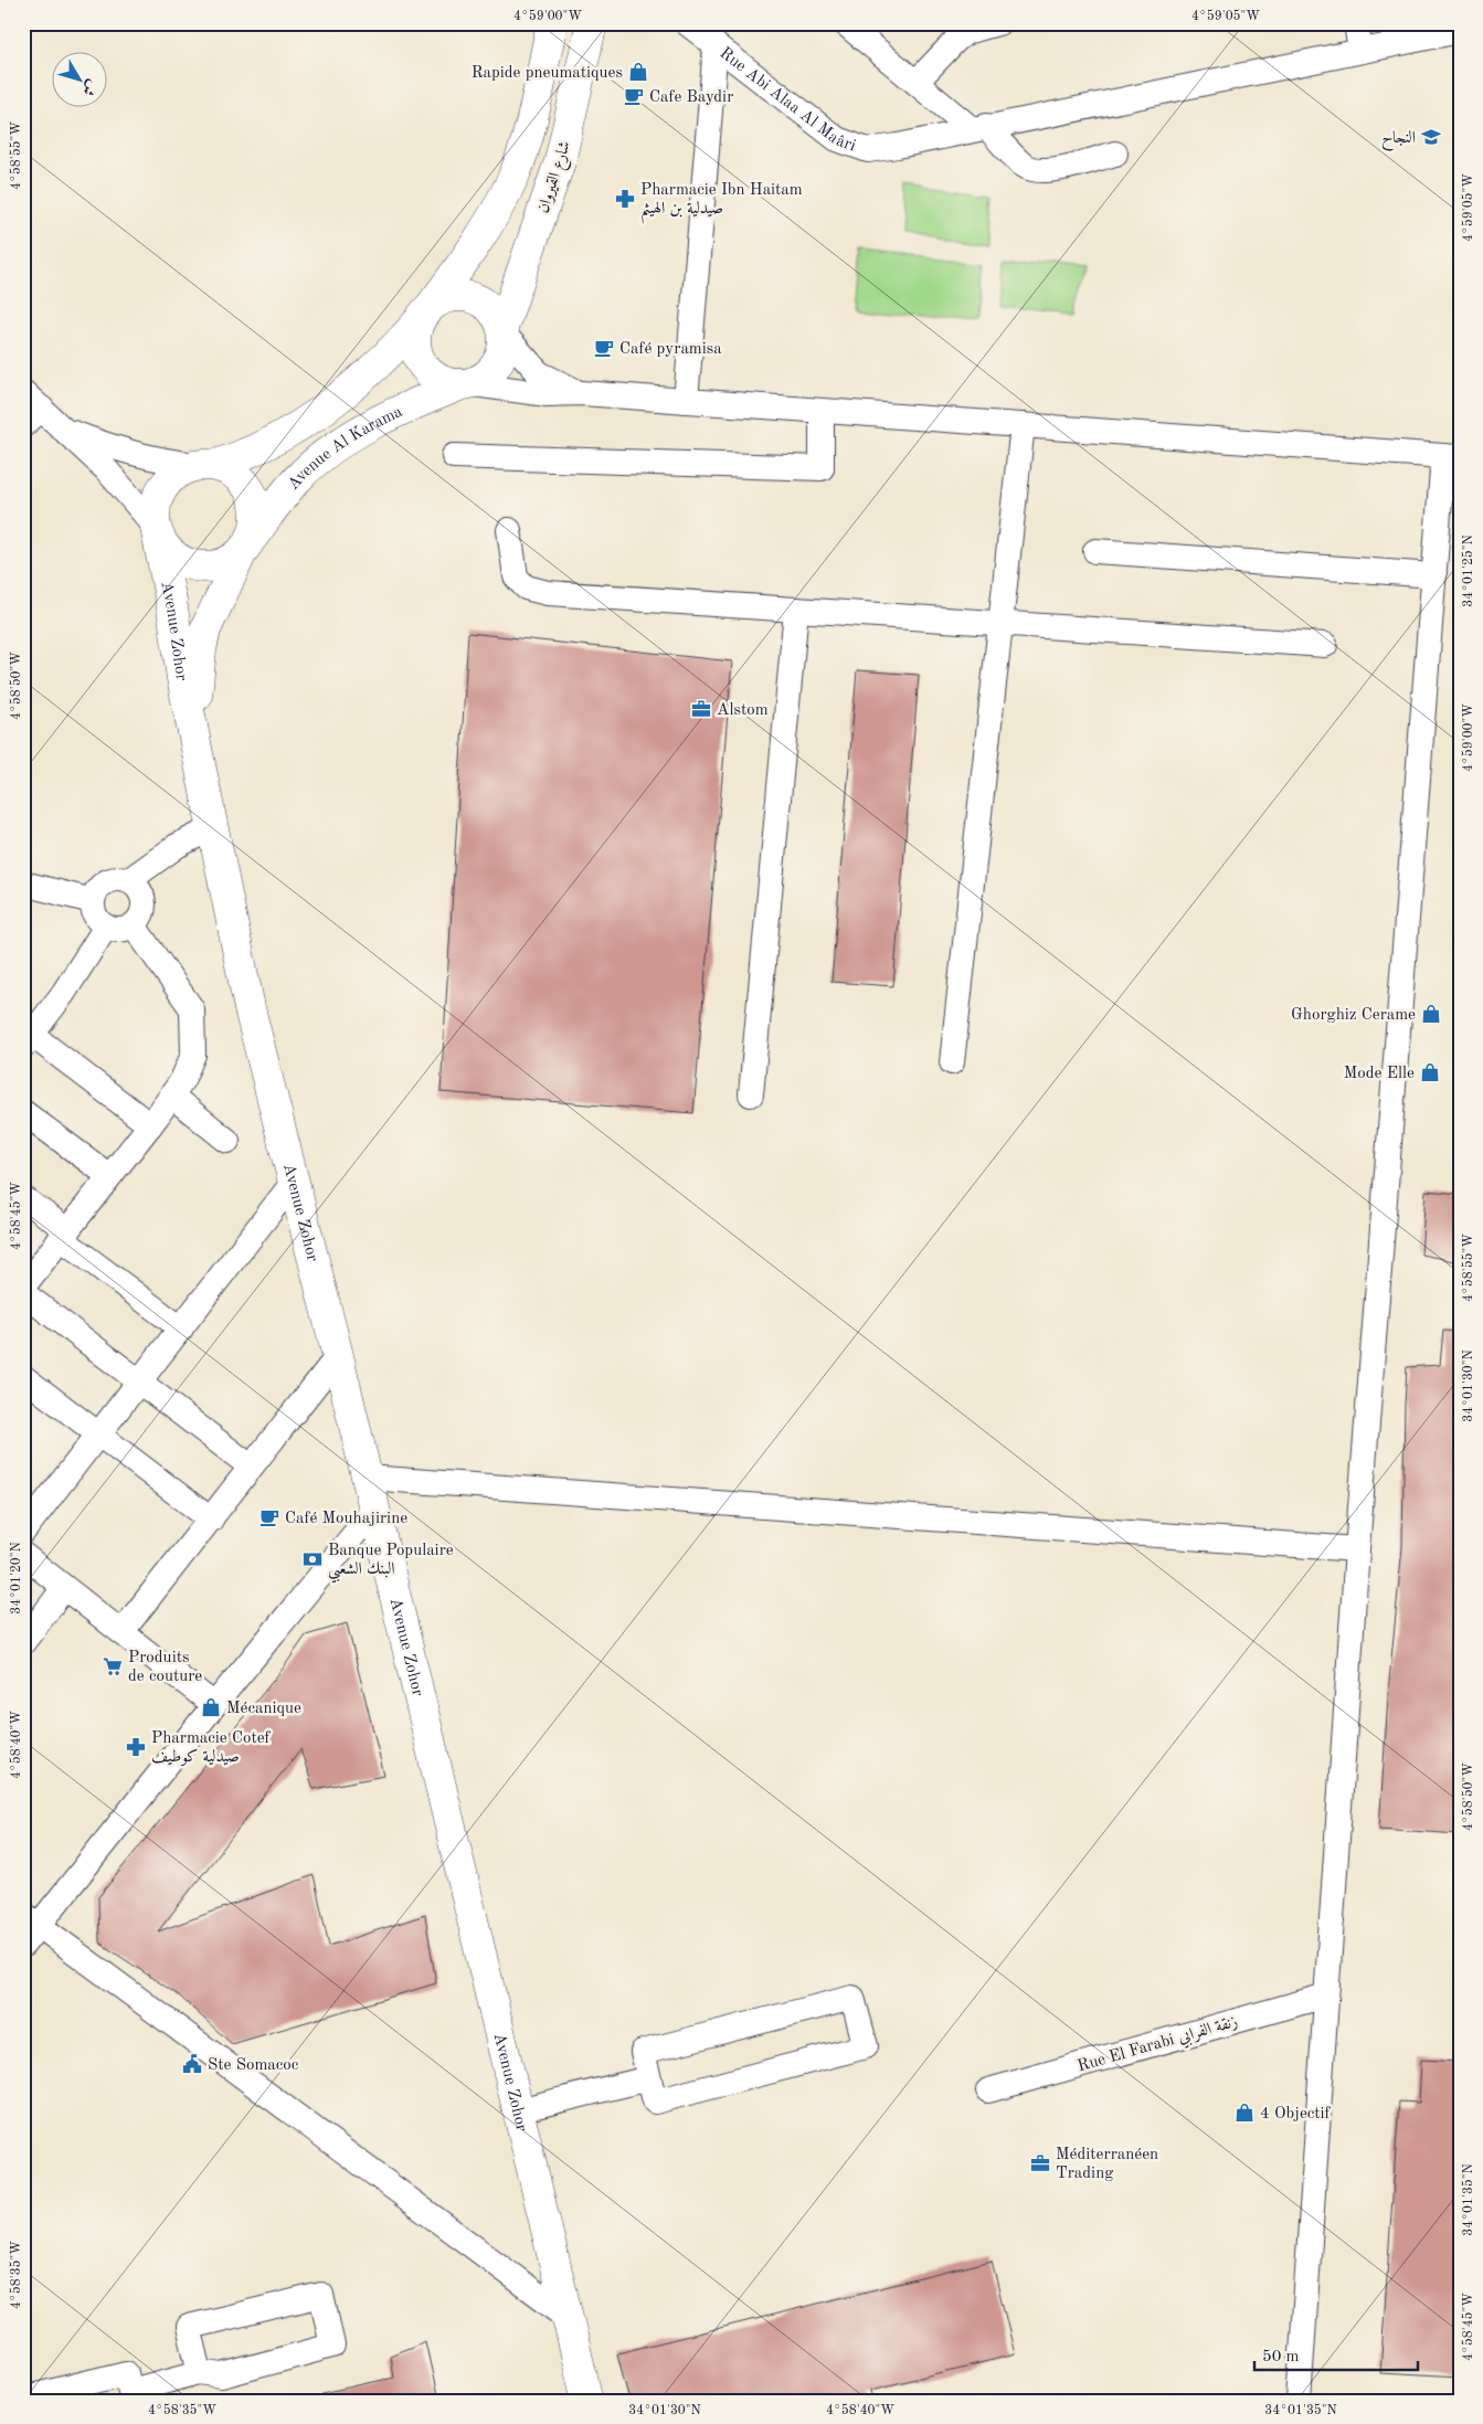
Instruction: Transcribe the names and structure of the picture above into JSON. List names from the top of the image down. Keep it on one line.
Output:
{"streets":{"main road":["شارع القيروان","Avenue Al Karama","Avenue Zohor"],"street":["Rue Abi Alaa Al Maâri","Rue El Farabi زنقة الفرابي"]},"crossings":[["شارع القيروان","Avenue Al Karama"],["Avenue Al Karama","Avenue Zohor"]],"places":{"shop":["Rapide pneumatiques","Ghorghiz Cerame","Mode Elle","Mécanique","4 Objectif"],"cafe":["Cafe Baydir","Café pyramisa","Café Mouhajirine"],"school or university":["النجاح"],"pharmacy":["Pharmacie Ibn Haitam صيدلية بن الهيثم","Pharmacie Cotef صيدلية كوطيف"],"office":["Alstom","Méditerranéen Trading"],"bank":["Banque Populaire البنك الشعبي"],"supermarket":["Produits de couture"],"public building":["Ste Somacoc"]},"scale_bar":"50 m","north":"bottom right","coordinates":["4°59'00\"W","4°59'05\"W","4°58'55\"W","34°01'25\"N","4°58'50\"W","4°58'45\"W","34°01'30\"N","34°01'20\"N","4°58'40\"W","34°01'35\"N","4°58'35\"W"]}
